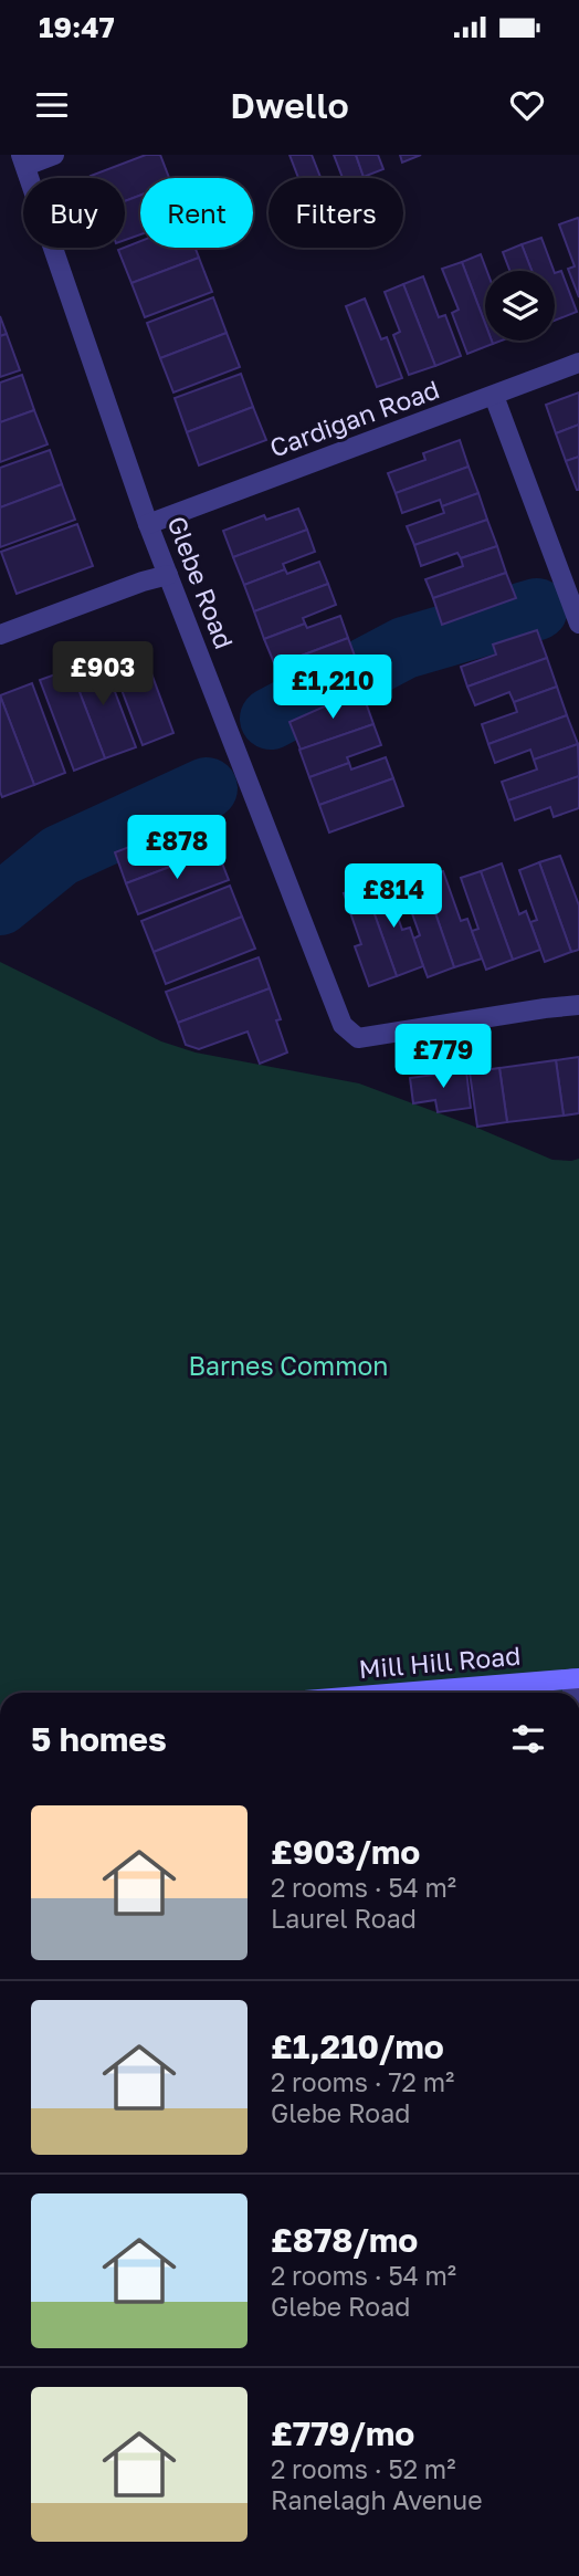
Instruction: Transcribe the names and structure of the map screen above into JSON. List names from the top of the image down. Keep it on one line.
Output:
{"streets":{"main road":["Mill Hill Road"],"street":["Cardigan Road","Glebe Road"]},"crossings":[["Cardigan Road","Glebe Road"]],"parks":["Barnes Common"],"page":{"status":"19:47","header":"Dwello","chip":["Buy","Rent","Filters"],"price":["£903","£1,210","£878","£814","£779"],"heading":"5 homes","list":[{"name":"£903/mo","note":"2 rooms · 54 m² · Laurel Road"},{"name":"£1,210/mo","note":"2 rooms · 72 m² · Glebe Road"},{"name":"£878/mo","note":"2 rooms · 54 m² · Glebe Road"},{"name":"£779/mo","note":"2 rooms · 52 m² · Ranelagh Avenue"}]}}
